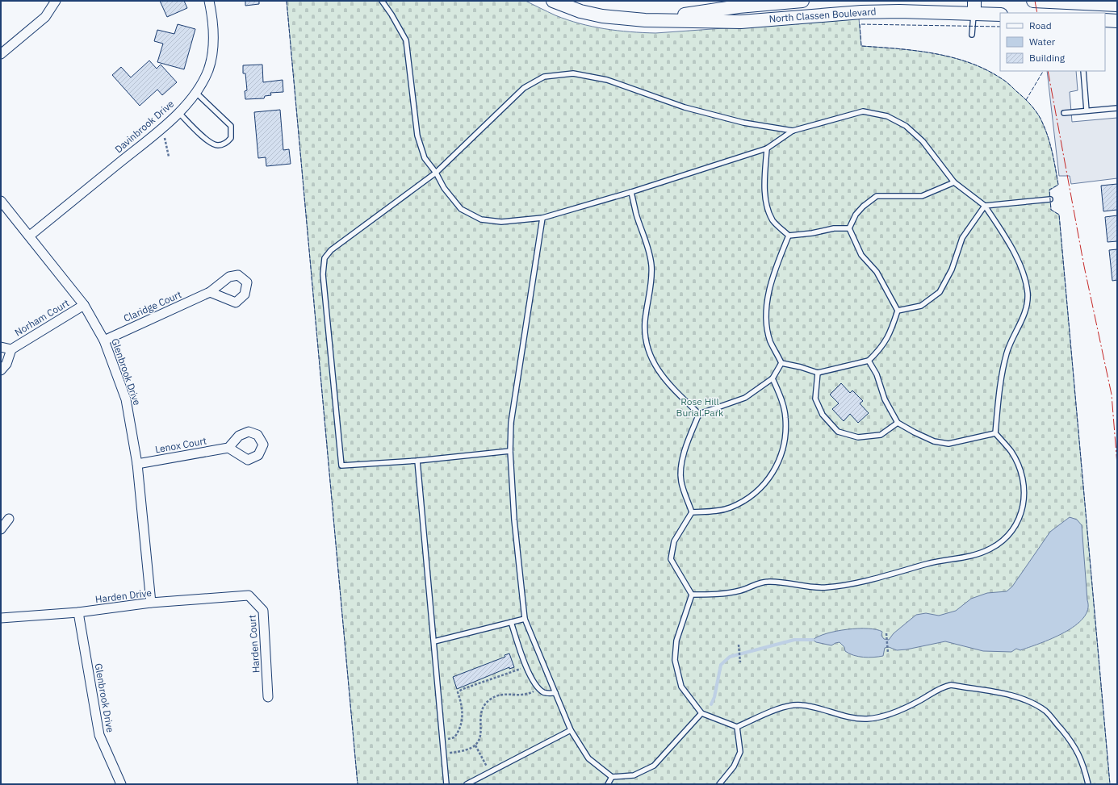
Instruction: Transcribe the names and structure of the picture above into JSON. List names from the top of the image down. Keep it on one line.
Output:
{"streets":{"main road":["North Classen Boulevard"],"street":["Davinbrook Drive","Claridge Court","Norham Court","Glenbrook Drive","Lenox Court","Harden Drive","Harden Court"]},"crossings":[["Davinbrook Drive","Glenbrook Drive"],["Claridge Court","Glenbrook Drive"],["Norham Court","Glenbrook Drive"],["Glenbrook Drive","Lenox Court"],["Glenbrook Drive","Harden Drive"],["Harden Drive","Harden Court"]],"parks":["Rose Hill Burial Park"],"legend":["Road","Water","Building"]}
